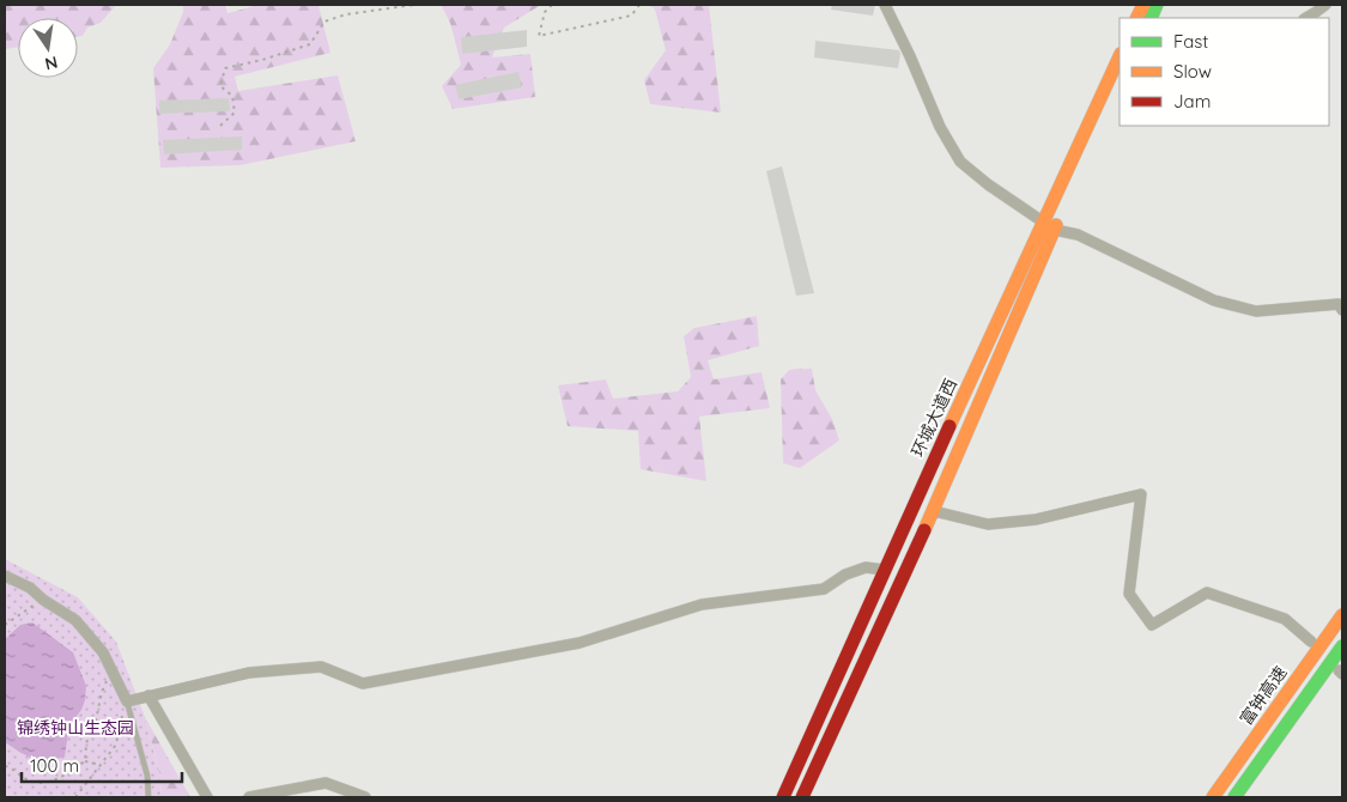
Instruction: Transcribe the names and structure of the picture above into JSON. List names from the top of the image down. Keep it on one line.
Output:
{"streets":{"main road":["环城大道西","富钟高速"]},"parks":["锦绣钟山生态园"],"legend":["Fast","Slow","Jam"],"scale_bar":"100 m","north":"bottom"}
